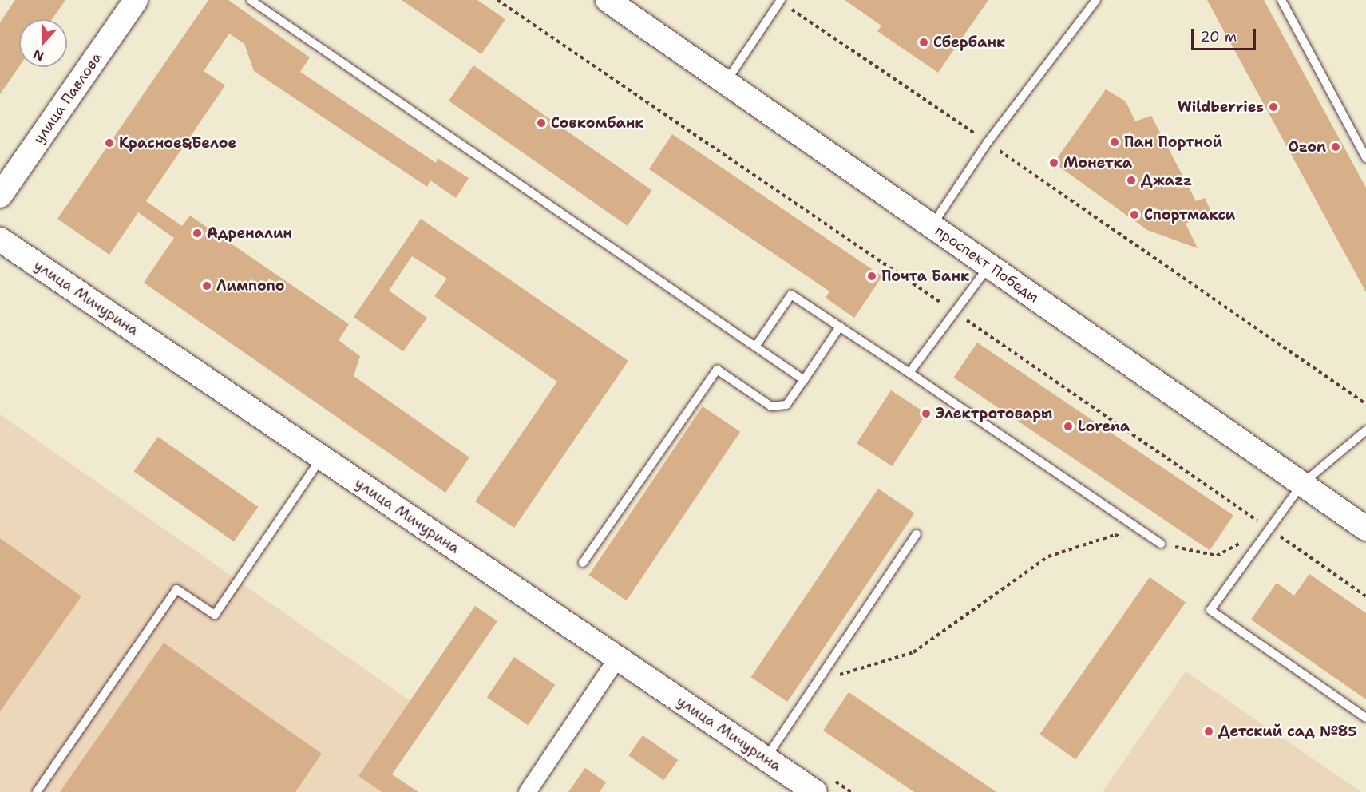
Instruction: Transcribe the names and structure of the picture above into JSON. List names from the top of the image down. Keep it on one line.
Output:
{"streets":{"street":["улица Павлова","проспект Победы","улица Мичурина"]},"places":["Сбербанк","Wildberries","Совкомбанк","Пан Портной","Красное&Белое","Ozon","Монетка","Джаzz","Спортмакси","Адреналин","Почта Банк","Лимпопо","Электротовары","Lorena","Детский сад №85"],"scale_bar":"20 m","north":"bottom"}
